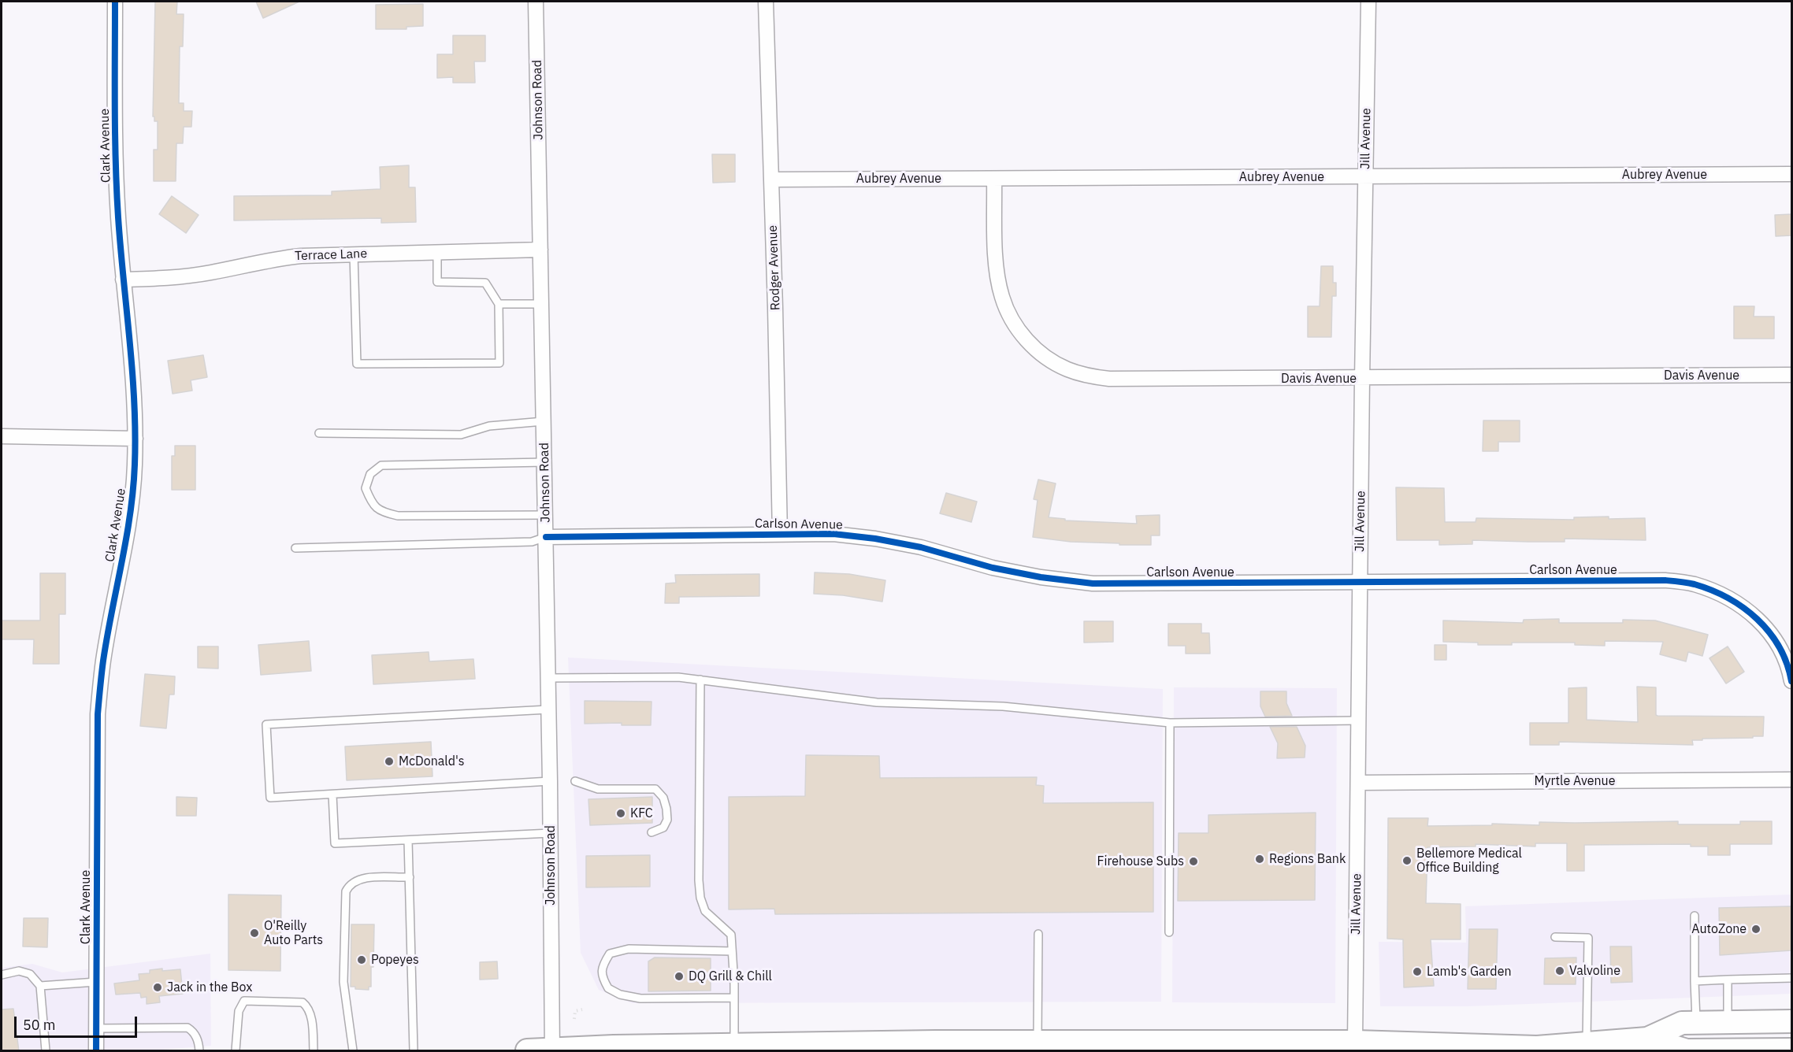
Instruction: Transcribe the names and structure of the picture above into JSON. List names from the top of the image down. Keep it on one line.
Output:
{"streets":{"street":["Johnson Road","Jill Avenue","Clark Avenue","Aubrey Avenue","Terrace Lane","Rodger Avenue","Davis Avenue","Carlson Avenue","Myrtle Avenue"]},"crossings":[["Johnson Road","Terrace Lane"],["Johnson Road","Carlson Avenue"],["Jill Avenue","Aubrey Avenue"],["Jill Avenue","Davis Avenue"],["Jill Avenue","Carlson Avenue"],["Jill Avenue","Myrtle Avenue"],["Clark Avenue","Terrace Lane"],["Aubrey Avenue","Rodger Avenue"],["Aubrey Avenue","Davis Avenue"],["Rodger Avenue","Carlson Avenue"]],"places":["McDonald's","KFC","Regions Bank","Bellemore Medical Office Building","Firehouse Subs","AutoZone","O'Reilly Auto Parts","Popeyes","Valvoline","Lamb's Garden","DQ Grill & Chill","Jack in the Box"],"scale_bar":"50 m"}
